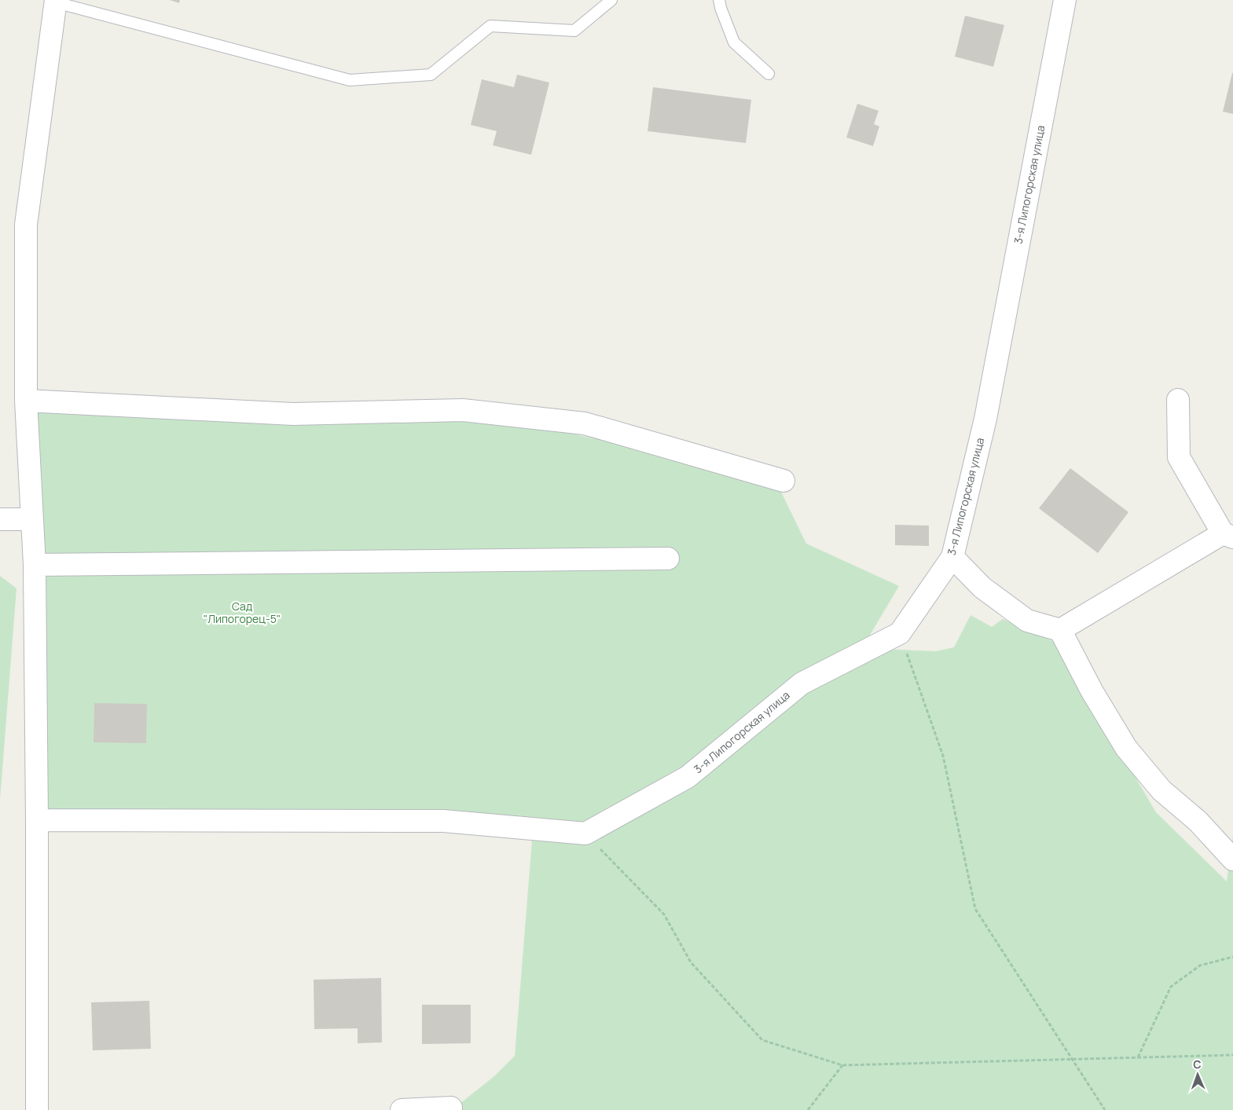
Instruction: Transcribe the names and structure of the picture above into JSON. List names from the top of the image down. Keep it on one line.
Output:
{"streets":{"street":["3-я Липогорская улица"]},"parks":["Сад \"Липогорец-5\""],"north":"top"}
